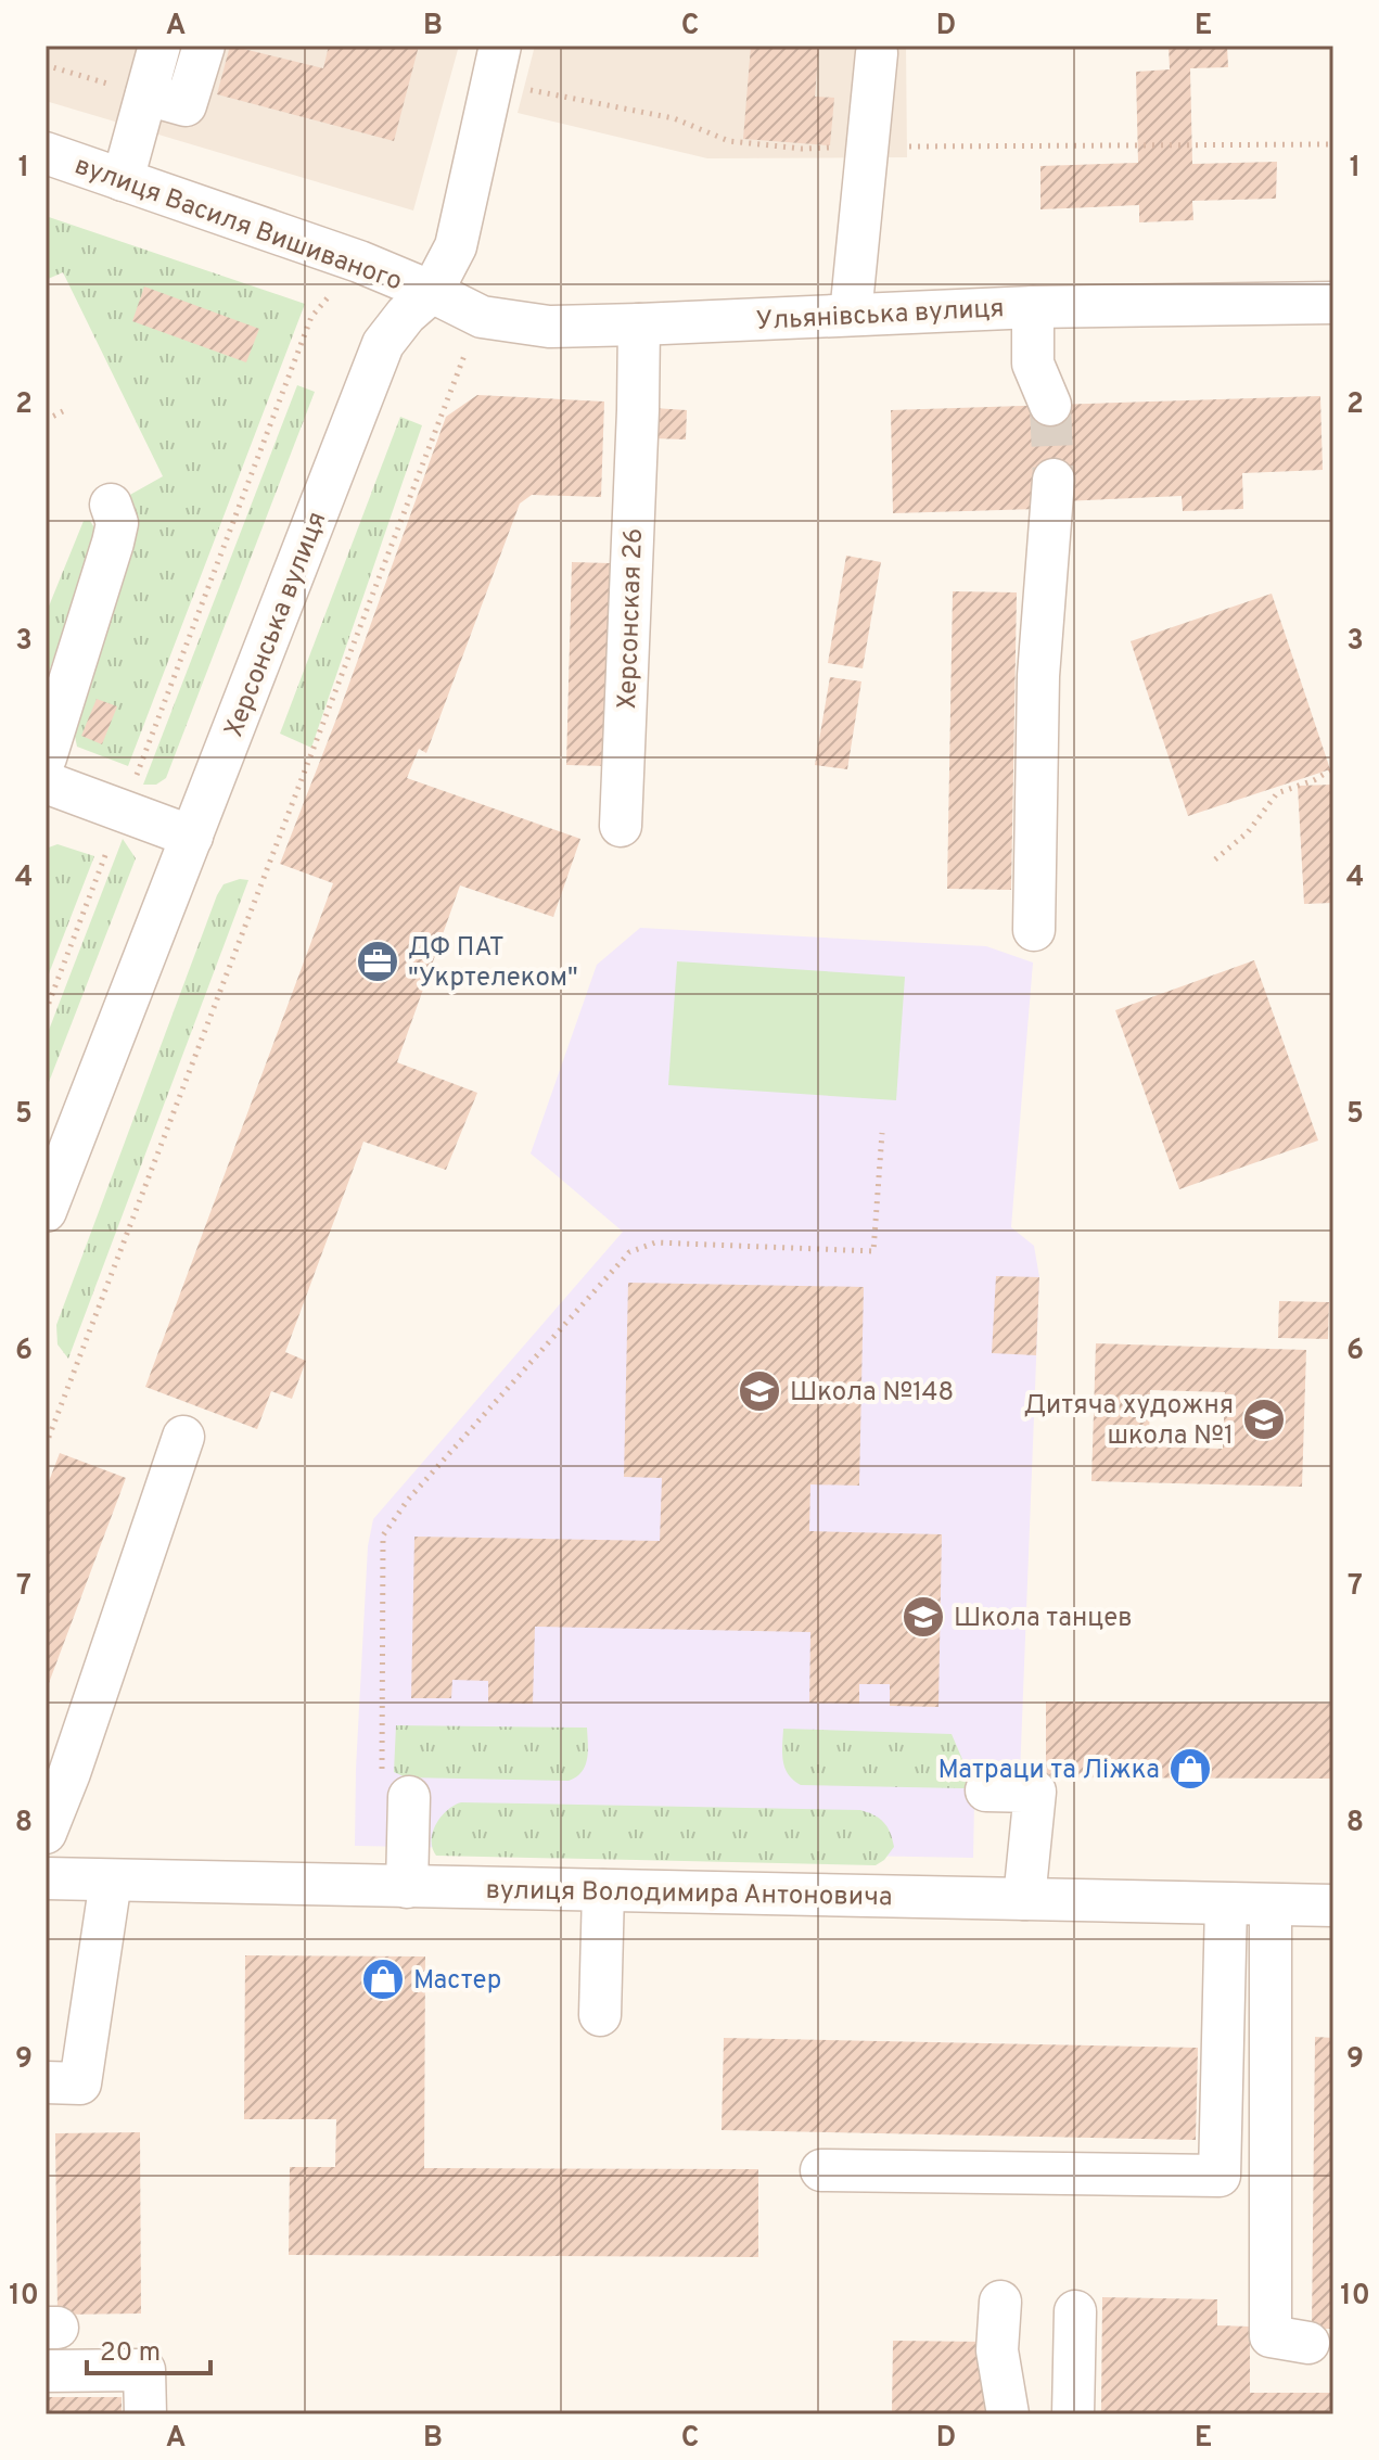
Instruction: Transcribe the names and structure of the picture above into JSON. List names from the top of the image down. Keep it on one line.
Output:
{"streets":{"street":["вулиця Василя Вишиваного","Ульянівська вулиця","Херсонская 26","Херсонська вулиця","вулиця Володимира Антоновича"]},"crossings":[["вулиця Василя Вишиваного","Ульянівська вулиця"],["вулиця Василя Вишиваного","Херсонська вулиця"],["Ульянівська вулиця","Херсонская 26"],["Ульянівська вулиця","Херсонська вулиця"]],"places":{"office":["ДФ ПАТ \"Укртелеком\""],"school or university":["Школа №148","Дитяча художня школа №1","Школа танцев"],"shop":["Матраци та Ліжка","Мастер"]},"scale_bar":"20 m","grid":{"columns":["A","B","C","D","E"],"rows":["1","2","3","4","5","6","7","8","9","10"]}}
